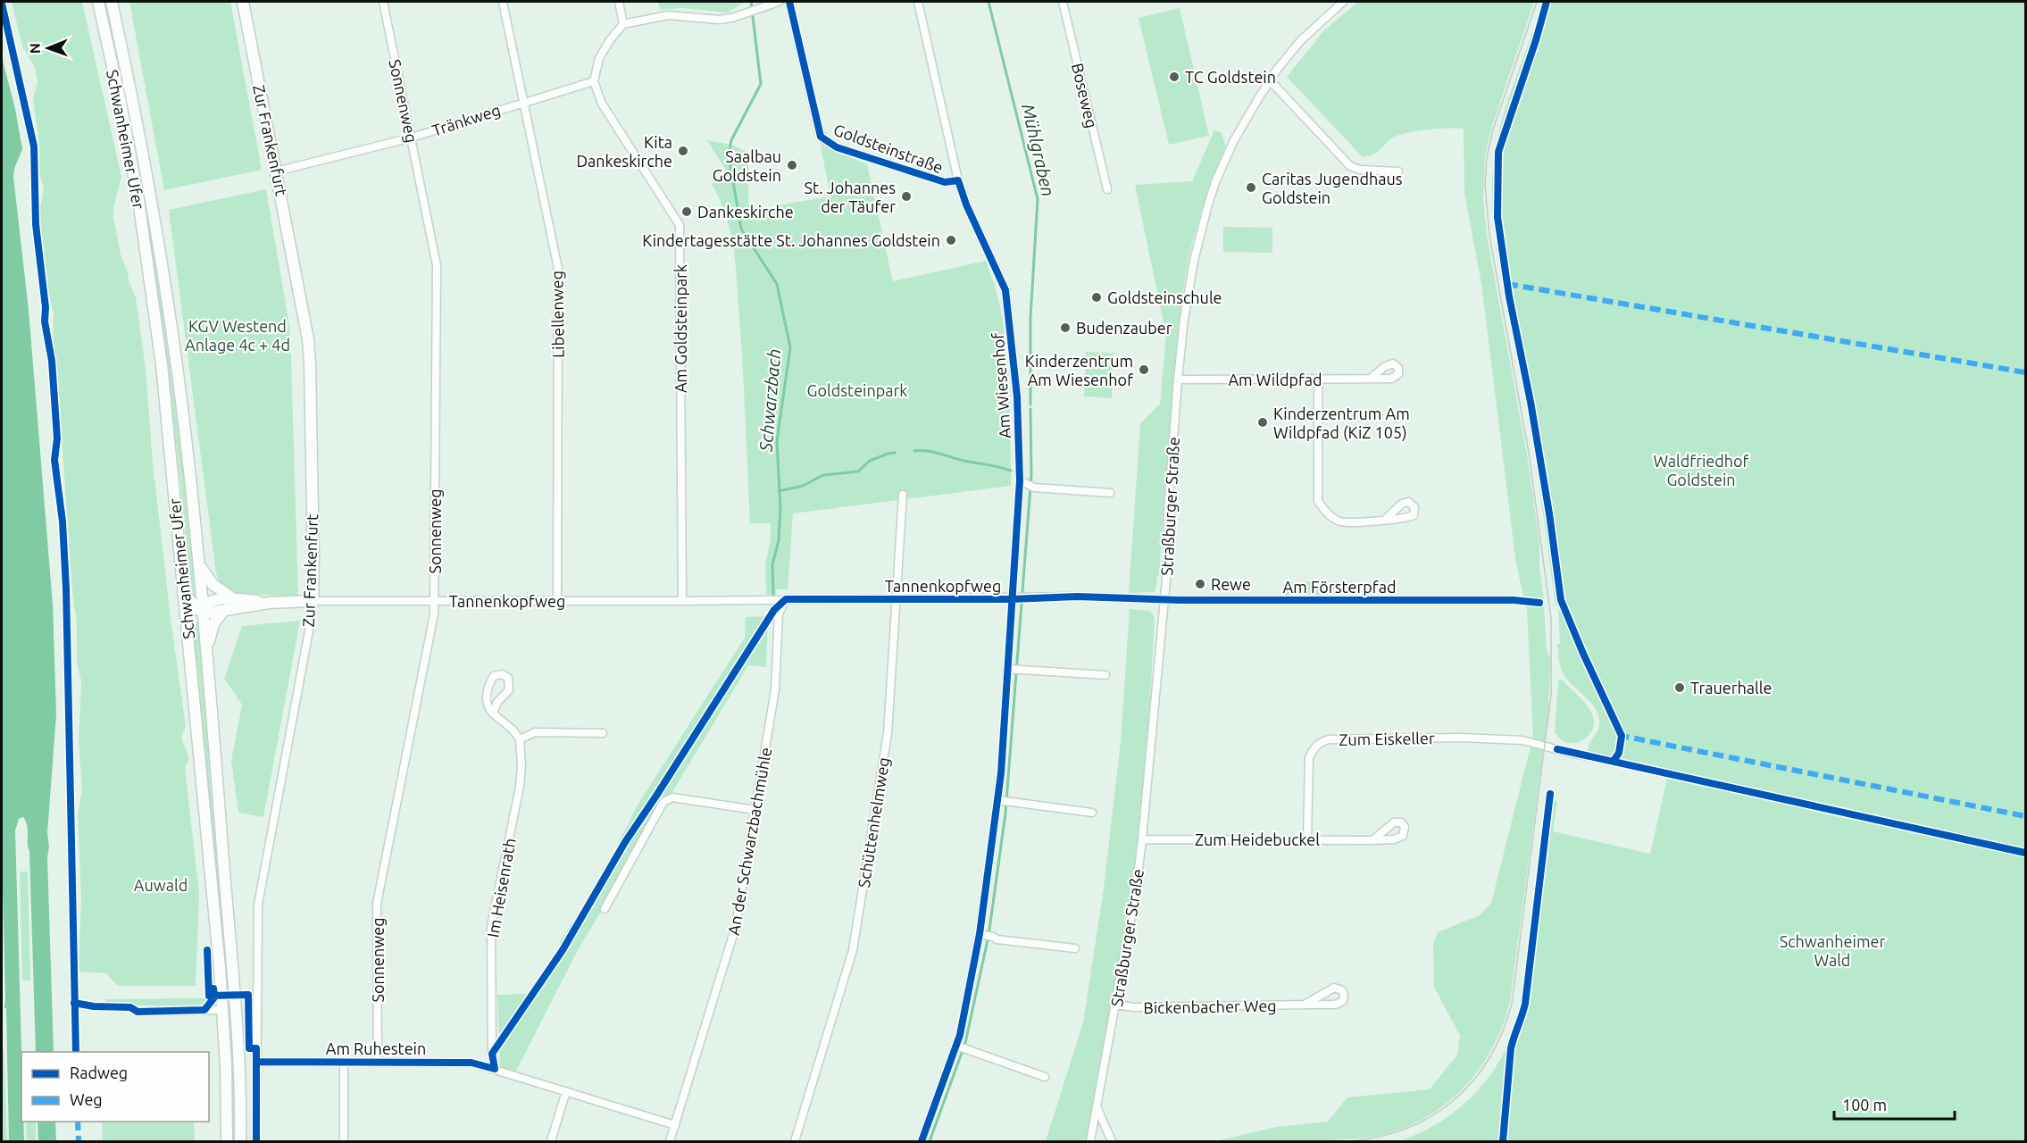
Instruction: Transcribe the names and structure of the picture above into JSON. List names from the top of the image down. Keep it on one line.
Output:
{"streets":{"main road":["Schwanheimer Ufer","Zur Frankenfurt","Tannenkopfweg"],"street":["Boseweg","Sonnenweg","Tränkweg","Goldsteinstraße","Libellenweg","Am Goldsteinpark","Am Wildpfad","Am Wiesenhof","Straßburger Straße","Am Försterpfad","Zum Eiskeller","Schüttenhelmweg","Zum Heidebuckel","An der Schwarzbachmühle","Im Heisenrath","Bickenbacher Weg","Am Ruhestein"]},"crossings":[["Sonnenweg","Tränkweg"],["Sonnenweg","Tannenkopfweg"],["Sonnenweg","Am Ruhestein"],["Tränkweg","Zur Frankenfurt"],["Tränkweg","Libellenweg"],["Tränkweg","Am Goldsteinpark"],["Schwanheimer Ufer","Tannenkopfweg"],["Zur Frankenfurt","Tannenkopfweg"],["Zur Frankenfurt","Am Ruhestein"],["Goldsteinstraße","Am Wiesenhof"],["Libellenweg","Tannenkopfweg"],["Am Goldsteinpark","Tannenkopfweg"],["Am Wildpfad","Straßburger Straße"],["Am Wiesenhof","Tannenkopfweg"],["Straßburger Straße","Tannenkopfweg"],["Straßburger Straße","Am Försterpfad"],["Straßburger Straße","Zum Heidebuckel"],["Straßburger Straße","Bickenbacher Weg"],["Tannenkopfweg","Am Försterpfad"],["Tannenkopfweg","Schüttenhelmweg"],["Tannenkopfweg","An der Schwarzbachmühle"],["Zum Eiskeller","Zum Heidebuckel"],["An der Schwarzbachmühle","Am Ruhestein"],["Im Heisenrath","Am Ruhestein"]],"water":["Mühlgraben","Schwarzbach"],"parks":["KGV Westend Anlage 4c + 4d","Goldsteinpark","Waldfriedhof Goldstein","Auwald","Schwanheimer Wald"],"places":["TC Goldstein","Kita Dankeskirche","Saalbau Goldstein","Caritas Jugendhaus Goldstein","St. Johannes der Täufer","Dankeskirche","Kindertagesstätte St. Johannes Goldstein","Goldsteinschule","Budenzauber","Kinderzentrum Am Wiesenhof","Kinderzentrum Am Wildpfad (KiZ 105)","Rewe","Trauerhalle"],"legend":["Radweg","Weg"],"scale_bar":"100 m","north":"left"}
